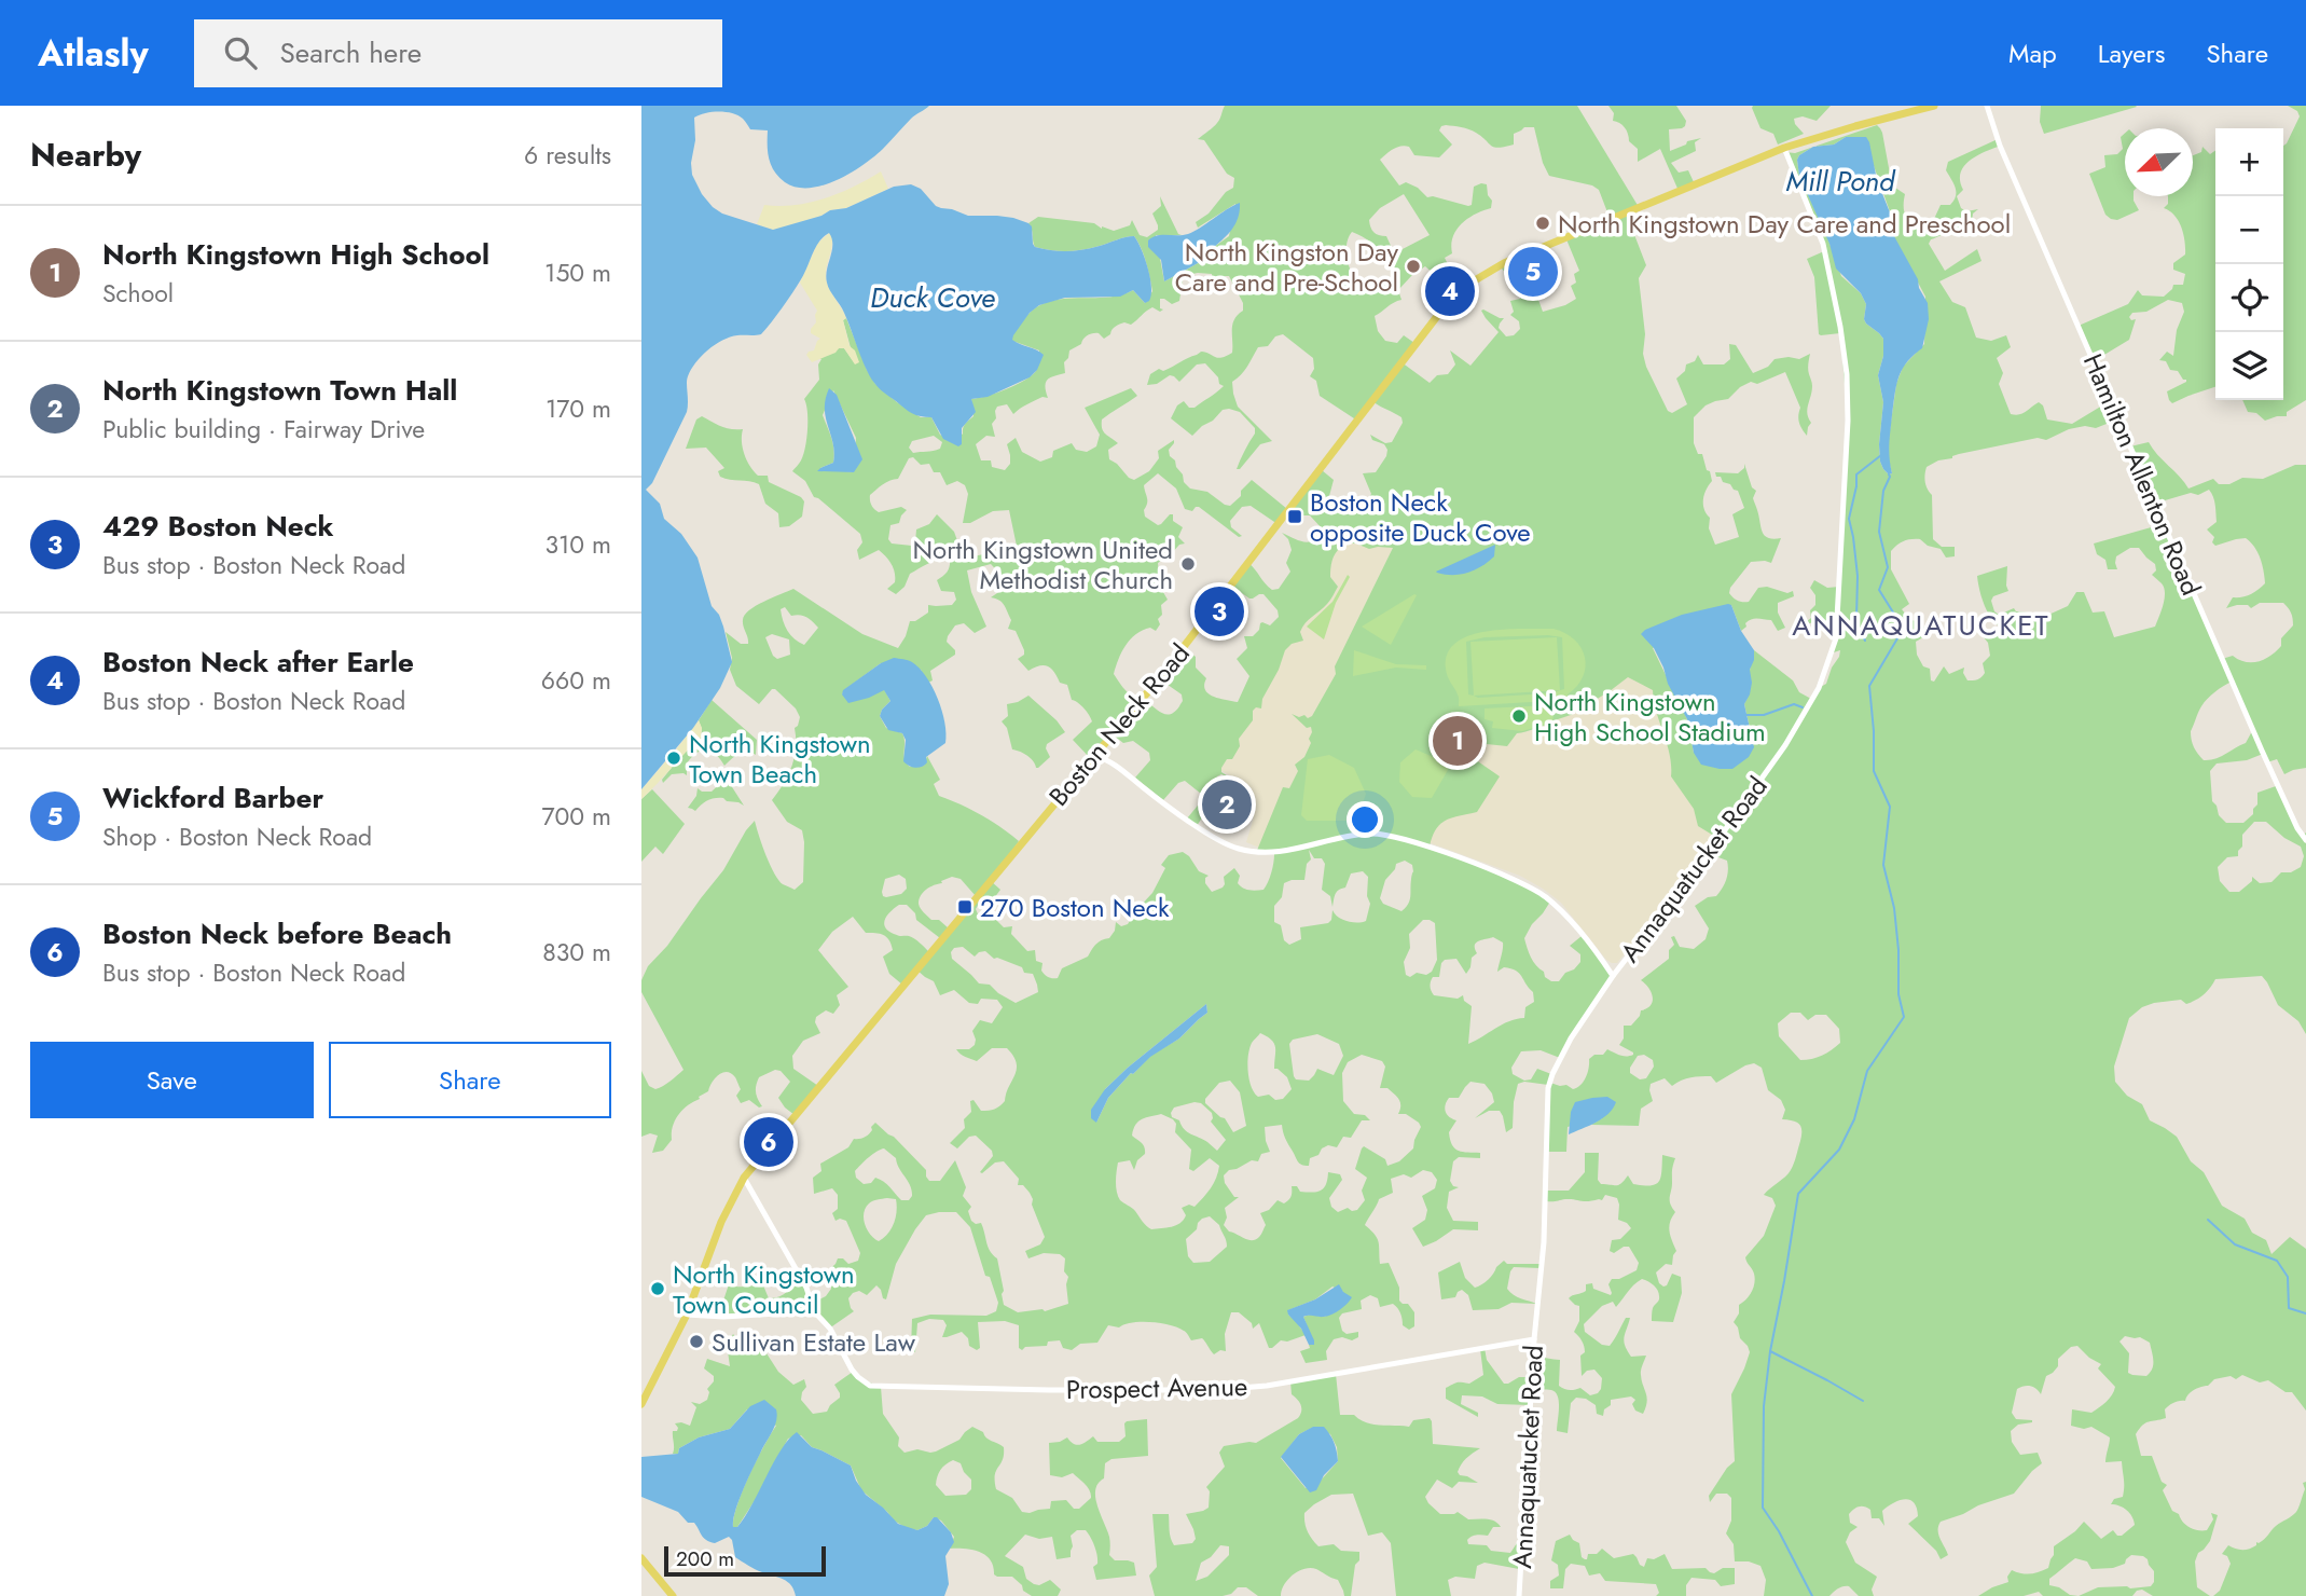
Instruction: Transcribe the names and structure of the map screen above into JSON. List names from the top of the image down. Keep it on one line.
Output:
{"streets":{"main road":["Boston Neck Road"],"street":["Hamilton Allenton Road","Annaquatucket Road","Prospect Avenue"]},"crossings":[["Boston Neck Road","Annaquatucket Road"],["Annaquatucket Road","Prospect Avenue"]],"districts":["ANNAQUATUCKET"],"water":["Mill Pond","Duck Cove"],"places":{"other":["North Kingstown Day Care and Preschool","North Kingston Day Care and Pre-School","North Kingstown United Methodist Church","North Kingstown High School Stadium","North Kingstown Town Beach","North Kingstown Town Council","Sullivan Estate Law"],"transit":["Boston Neck opposite Duck Cove","270 Boston Neck"]},"scale_bar":"200 m","north":"bottom left","page":{"header":"Atlasly","search":"Search here","nav":["Map","Layers","Share"],"heading":["Nearby","6 results"],"map_buttons":["+","−"],"list":[{"mark":"1","name":"North Kingstown High School","note":"School","value":"150 m"},{"mark":"2","name":"North Kingstown Town Hall","note":"Public building · Fairway Drive","value":"170 m"},{"mark":"3","name":"429 Boston Neck","note":"Bus stop · Boston Neck Road","value":"310 m"},{"mark":"4","name":"Boston Neck after Earle","note":"Bus stop · Boston Neck Road","value":"660 m"},{"mark":"5","name":"Wickford Barber","note":"Shop · Boston Neck Road","value":"700 m"},{"mark":"6","name":"Boston Neck before Beach","note":"Bus stop · Boston Neck Road","value":"830 m"}],"pins":["5","4","3","1","2","6"],"buttons":["Save","Share"],"scale":"200 m"}}
